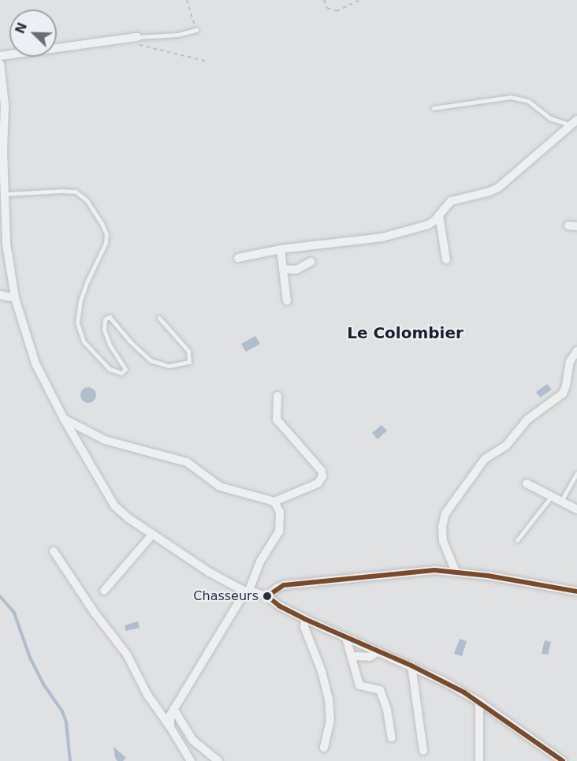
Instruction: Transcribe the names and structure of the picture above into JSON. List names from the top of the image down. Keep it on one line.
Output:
{"districts":["Le Colombier"],"places":["Chasseurs"],"north":"top left"}
